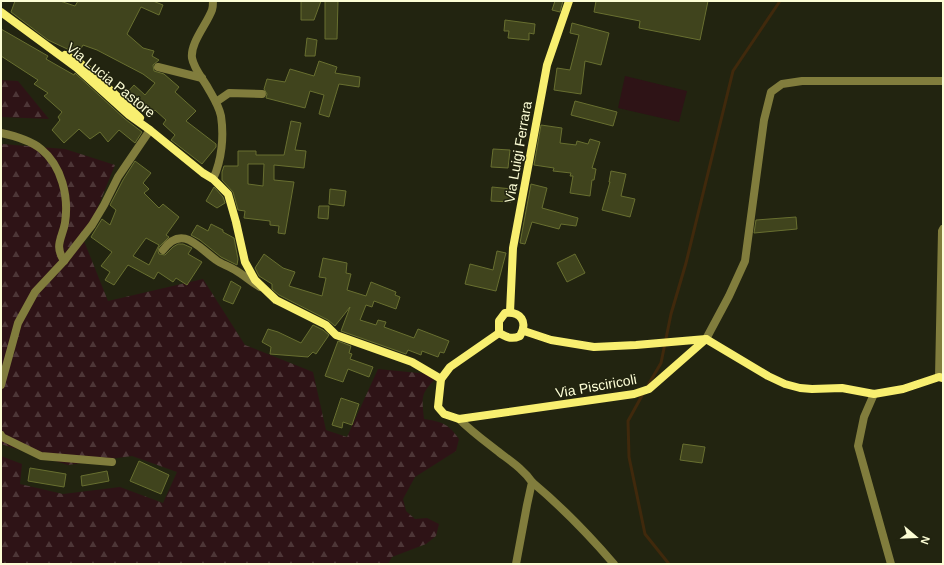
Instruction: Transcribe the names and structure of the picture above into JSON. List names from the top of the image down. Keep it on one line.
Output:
{"streets":{"street":["Via Lucia Pastore","Via Luigi Ferrara","Via Pisciricoli"]},"north":"right"}
